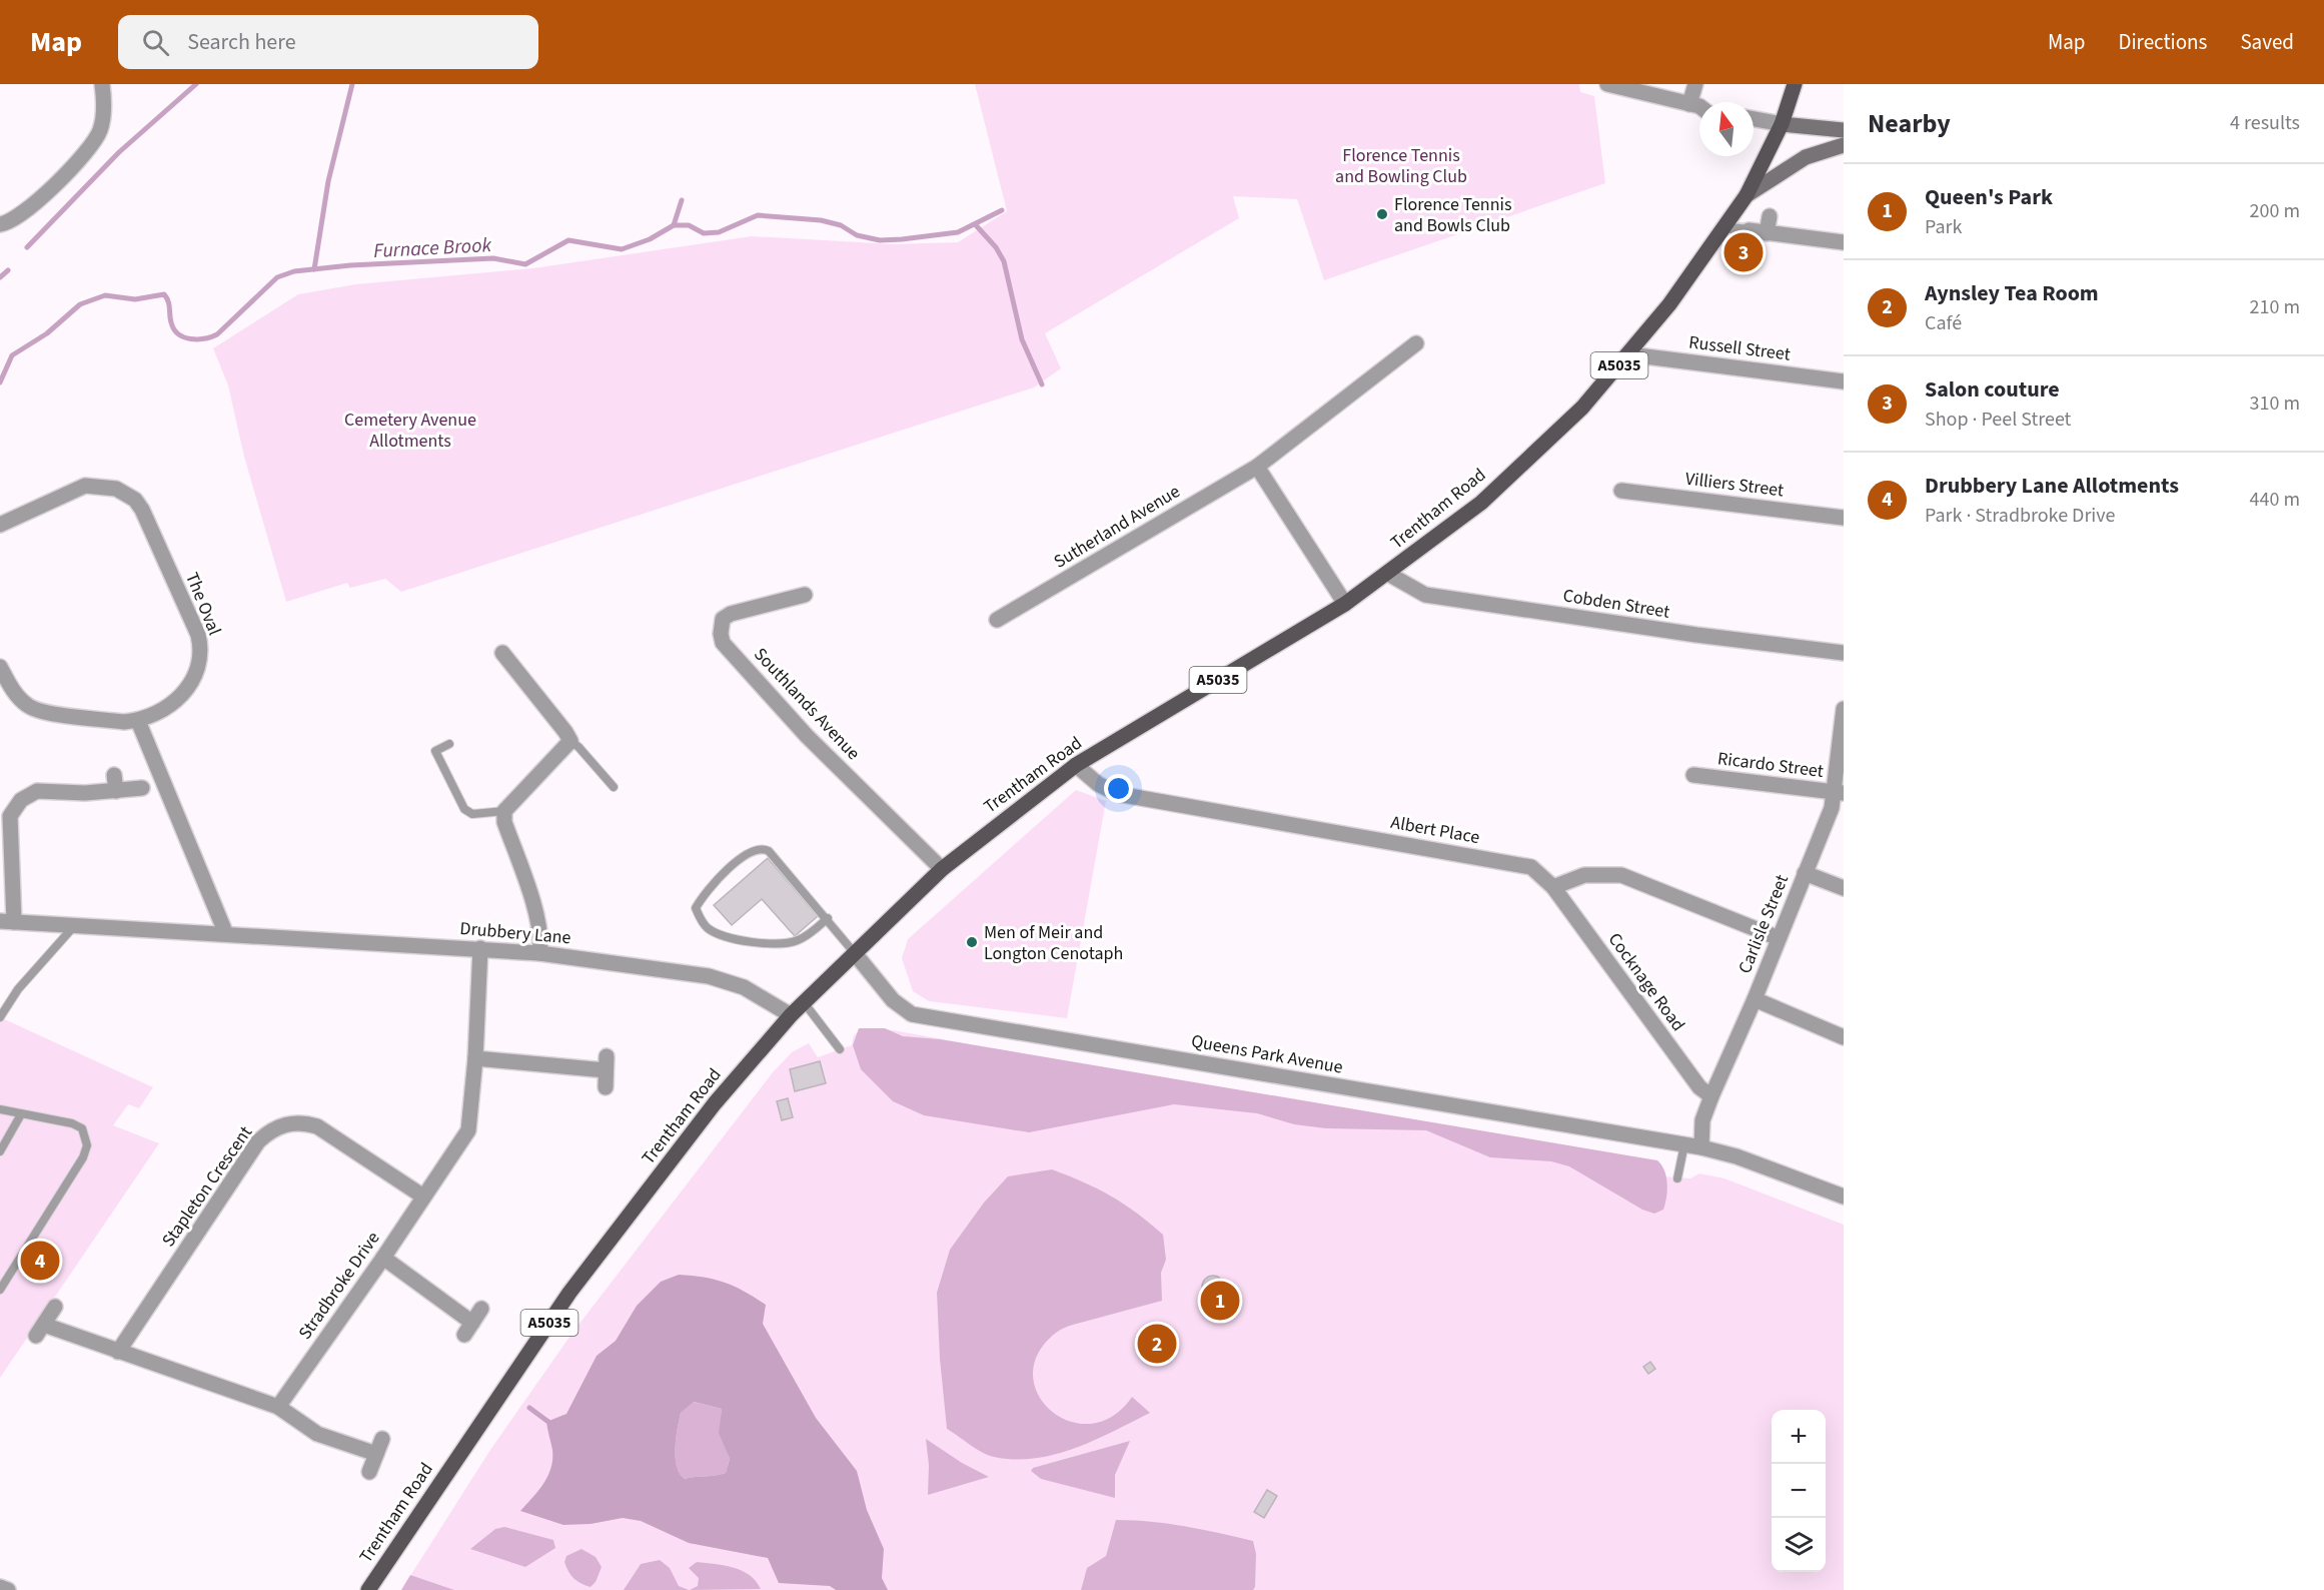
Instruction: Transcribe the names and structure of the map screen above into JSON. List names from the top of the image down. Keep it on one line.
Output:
{"streets":{"main road":["A5035","Trentham Road"],"street":["Russell Street","Villiers Street","Sutherland Avenue","The Oval","Cobden Street","Southlands Avenue","Ricardo Street","Albert Place","Carlisle Street","Drubbery Lane","Cocknage Road","Queens Park Avenue","Stapleton Crescent","Stradbroke Drive"]},"crossings":[["Russell Street","Trentham Road"],["Trentham Road","Cobden Street"],["Trentham Road","Southlands Avenue"],["Trentham Road","Albert Place"],["Trentham Road","Drubbery Lane"],["Trentham Road","Queens Park Avenue"],["Ricardo Street","Carlisle Street"],["Albert Place","Cocknage Road"],["Carlisle Street","Cocknage Road"],["Carlisle Street","Queens Park Avenue"],["Drubbery Lane","Stradbroke Drive"],["Stapleton Crescent","Stradbroke Drive"]],"water":["Furnace Brook"],"parks":["Florence Tennis and Bowling Club","Cemetery Avenue Allotments"],"places":["Florence Tennis and Bowls Club","Men of Meir and Longton Cenotaph"],"north":"top","page":{"header":"Map","search":"Search here","nav":["Map","Directions","Saved"],"heading":["Nearby","4 results"],"list":[{"mark":"1","name":"Queen's Park","note":"Park","value":"200 m"},{"mark":"2","name":"Aynsley Tea Room","note":"Café","value":"210 m"},{"mark":"3","name":"Salon couture","note":"Shop · Peel Street","value":"310 m"},{"mark":"4","name":"Drubbery Lane Allotments","note":"Park · Stradbroke Drive","value":"440 m"}],"pins":["3","4","1","2"],"map_buttons":["+","−"]}}
